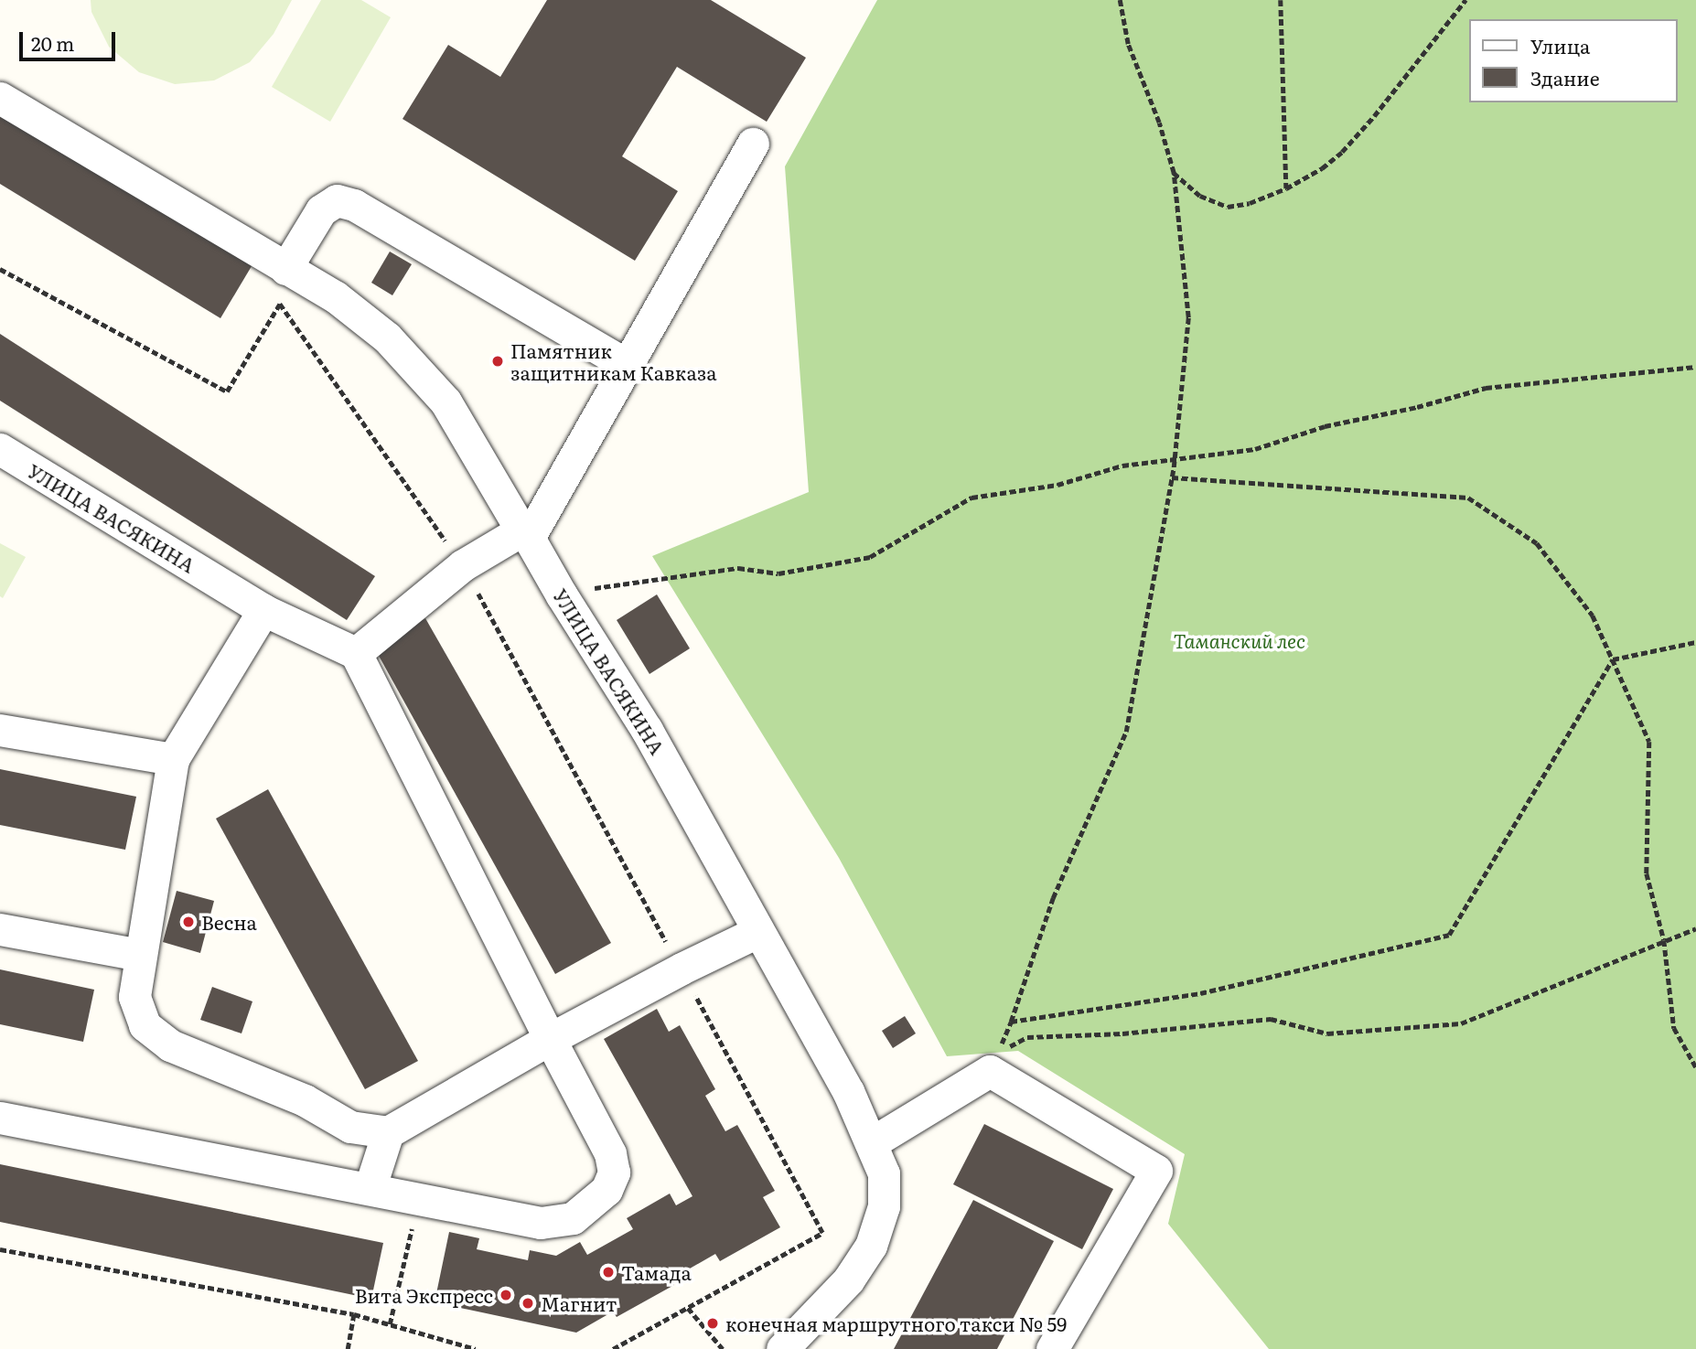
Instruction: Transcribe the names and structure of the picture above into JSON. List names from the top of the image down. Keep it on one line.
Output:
{"streets":{"street":["УЛИЦА ВАСЯКИНА"]},"parks":["Таманский лес"],"places":["Памятник защитникам Кавказа","Весна","Тамада","Вита Экспресс","Магнит","конечная маршрутного такси № 59"],"legend":["Улица","Здание"],"scale_bar":"20 m"}
